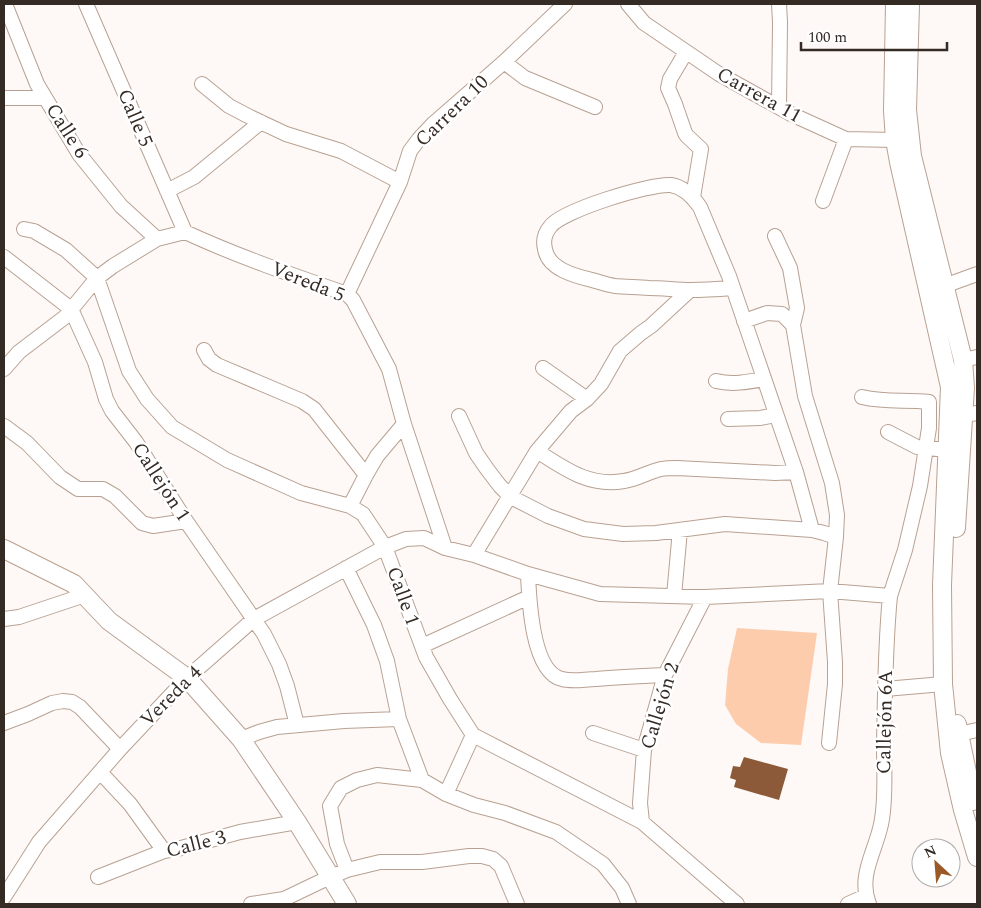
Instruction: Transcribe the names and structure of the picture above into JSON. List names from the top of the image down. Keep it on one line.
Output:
{"streets":{"street":["Carrera 11","Carrera 10","Calle 5","Calle 6","Vereda 5","Callejón 1","Calle 1","Vereda 4","Callejón 2","Callejón 6A","Calle 3"]},"crossings":[["Carrera 10","Vereda 5"],["Calle 5","Vereda 5"],["Vereda 5","Vereda 4"],["Callejón 1","Vereda 4"],["Calle 1","Vereda 4"],["Vereda 4","Callejón 2"]],"scale_bar":"100 m","north":"top left"}
